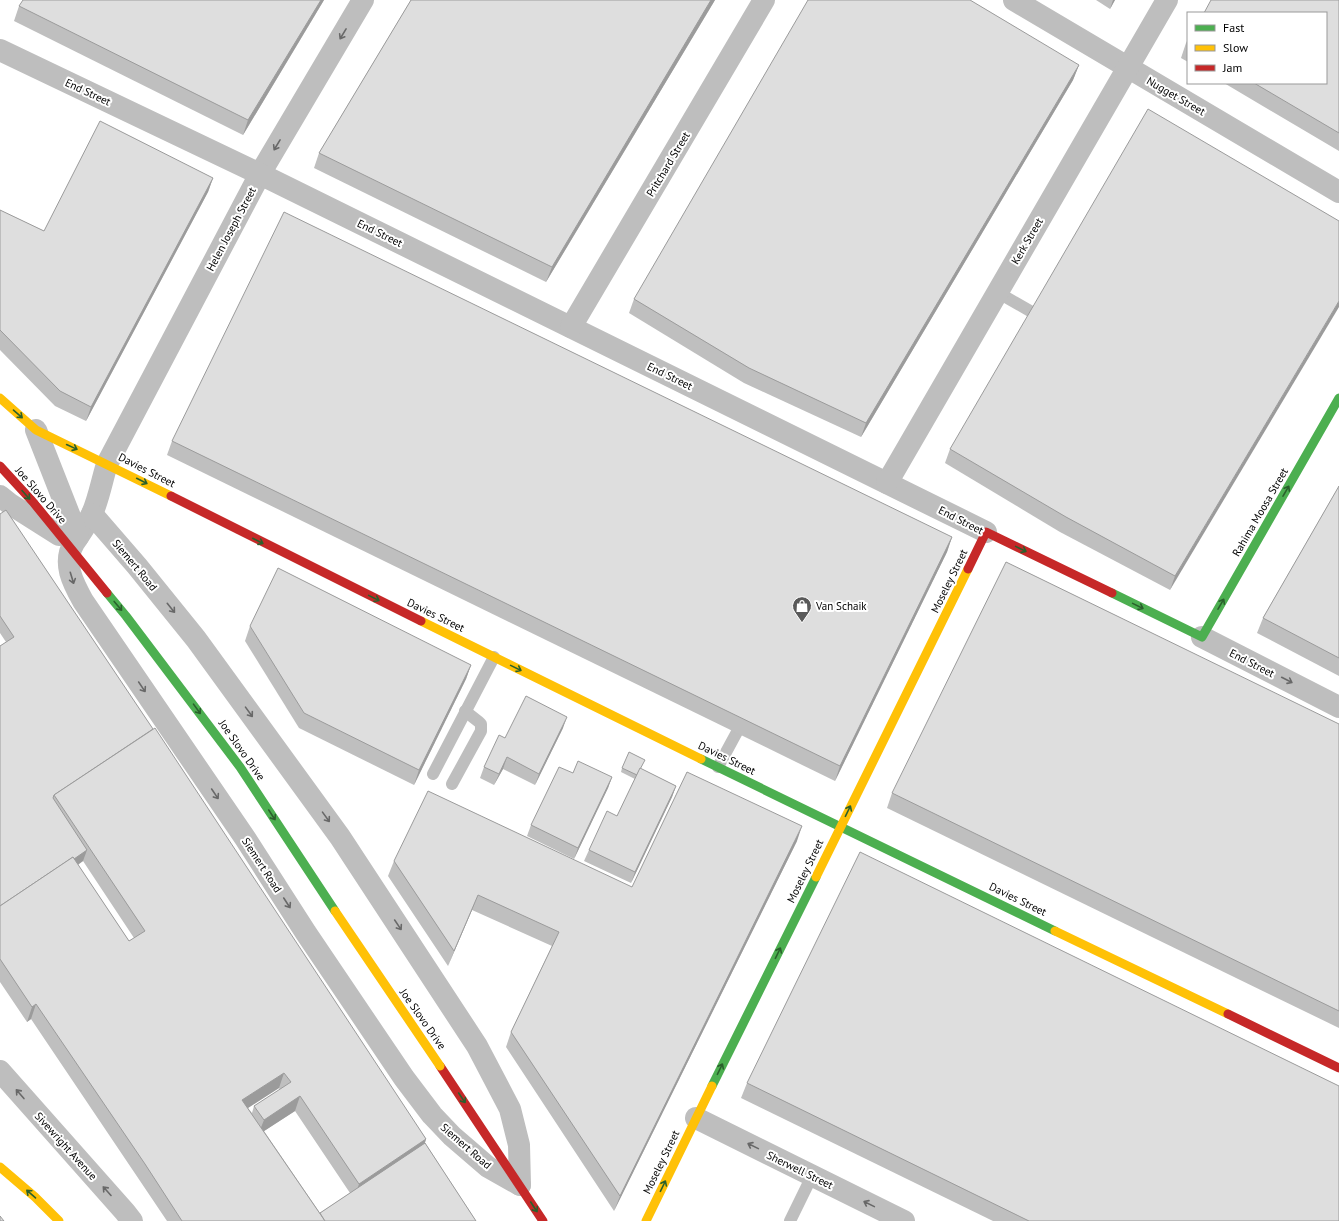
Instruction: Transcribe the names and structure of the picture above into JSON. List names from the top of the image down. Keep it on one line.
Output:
{"streets":{"street":["End Street","Nugget Street","Pritchard Street","Helen Joseph Street","Kerk Street","Davies Street","Joe Slovo Drive","Rahima Moosa Street","Siemert Road","Moseley Street","Sivewright Avenue","Sherwell Street"]},"crossings":[["End Street","Pritchard Street"],["End Street","Helen Joseph Street"],["End Street","Kerk Street"],["End Street","Rahima Moosa Street"],["End Street","Moseley Street"],["Nugget Street","Kerk Street"],["Helen Joseph Street","Davies Street"],["Helen Joseph Street","Siemert Road"],["Davies Street","Siemert Road"],["Davies Street","Moseley Street"],["Joe Slovo Drive","Siemert Road"],["Moseley Street","Sherwell Street"]],"one_way":["Helen Joseph Street","Davies Street","Joe Slovo Drive","Rahima Moosa Street","Siemert Road","Moseley Street","Sherwell Street"],"places":{"shop":["Van Schaik"]},"legend":["Fast","Slow","Jam"]}
